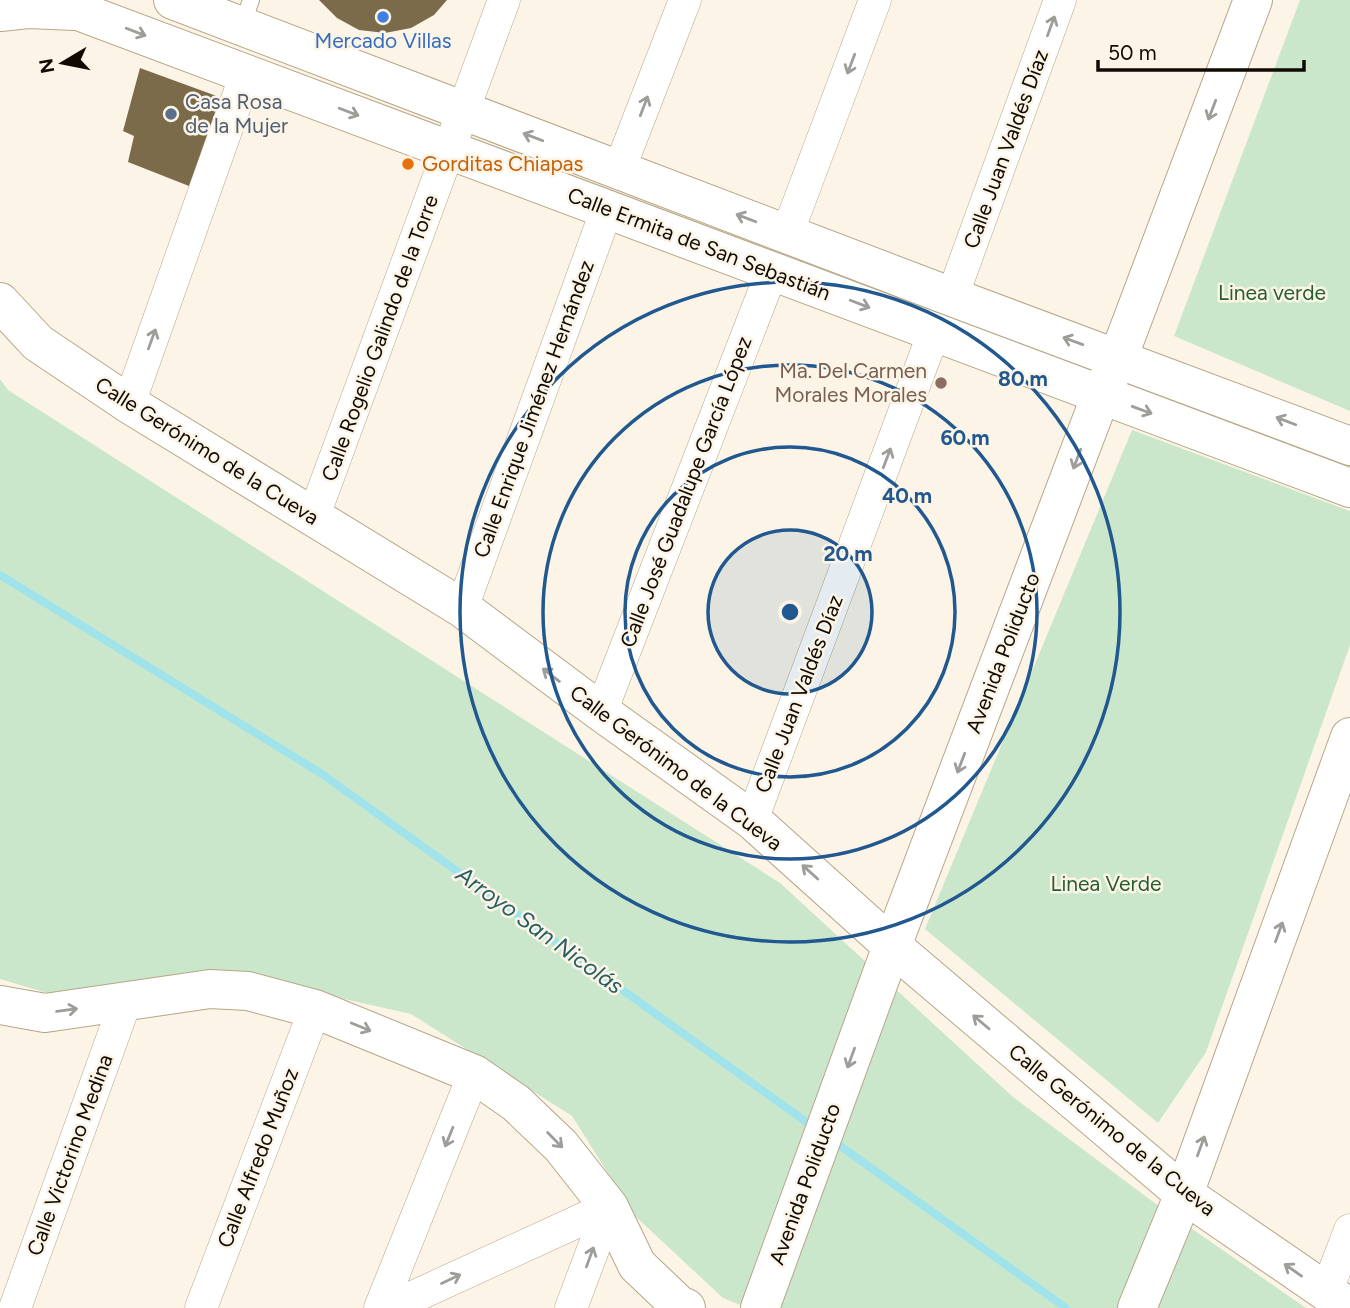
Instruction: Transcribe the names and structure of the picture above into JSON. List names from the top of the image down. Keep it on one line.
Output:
{"streets":{"street":["Calle Juan Valdés Díaz","Calle Ermita de San Sebastián","Calle Rogelio Galindo de la Torre","Calle Enrique Jiménez Hernández","Calle Gerónimo de la Cueva","Calle José Guadalupe García López","Avenida Poliducto","Calle Victorino Medina","Calle Alfredo Muñoz"]},"crossings":[["Calle Juan Valdés Díaz","Calle Ermita de San Sebastián"],["Calle Juan Valdés Díaz","Calle Gerónimo de la Cueva"],["Calle Ermita de San Sebastián","Calle Rogelio Galindo de la Torre"],["Calle Ermita de San Sebastián","Calle Enrique Jiménez Hernández"],["Calle Ermita de San Sebastián","Calle José Guadalupe García López"],["Calle Ermita de San Sebastián","Avenida Poliducto"],["Calle Rogelio Galindo de la Torre","Calle Gerónimo de la Cueva"],["Calle Enrique Jiménez Hernández","Calle Gerónimo de la Cueva"],["Calle Gerónimo de la Cueva","Calle José Guadalupe García López"],["Calle Gerónimo de la Cueva","Avenida Poliducto"]],"one_way":["Calle Juan Valdés Díaz","Calle Gerónimo de la Cueva","Avenida Poliducto"],"water":["Arroyo San Nicolás"],"parks":["Linea verde","Linea Verde"],"places":["Mercado Villas","Casa Rosa de la Mujer","Gorditas Chiapas","Ma. Del Carmen Morales Morales"],"scale_bar":"50 m","north":"left","rings":["80 m","60 m","40 m","20 m"]}
